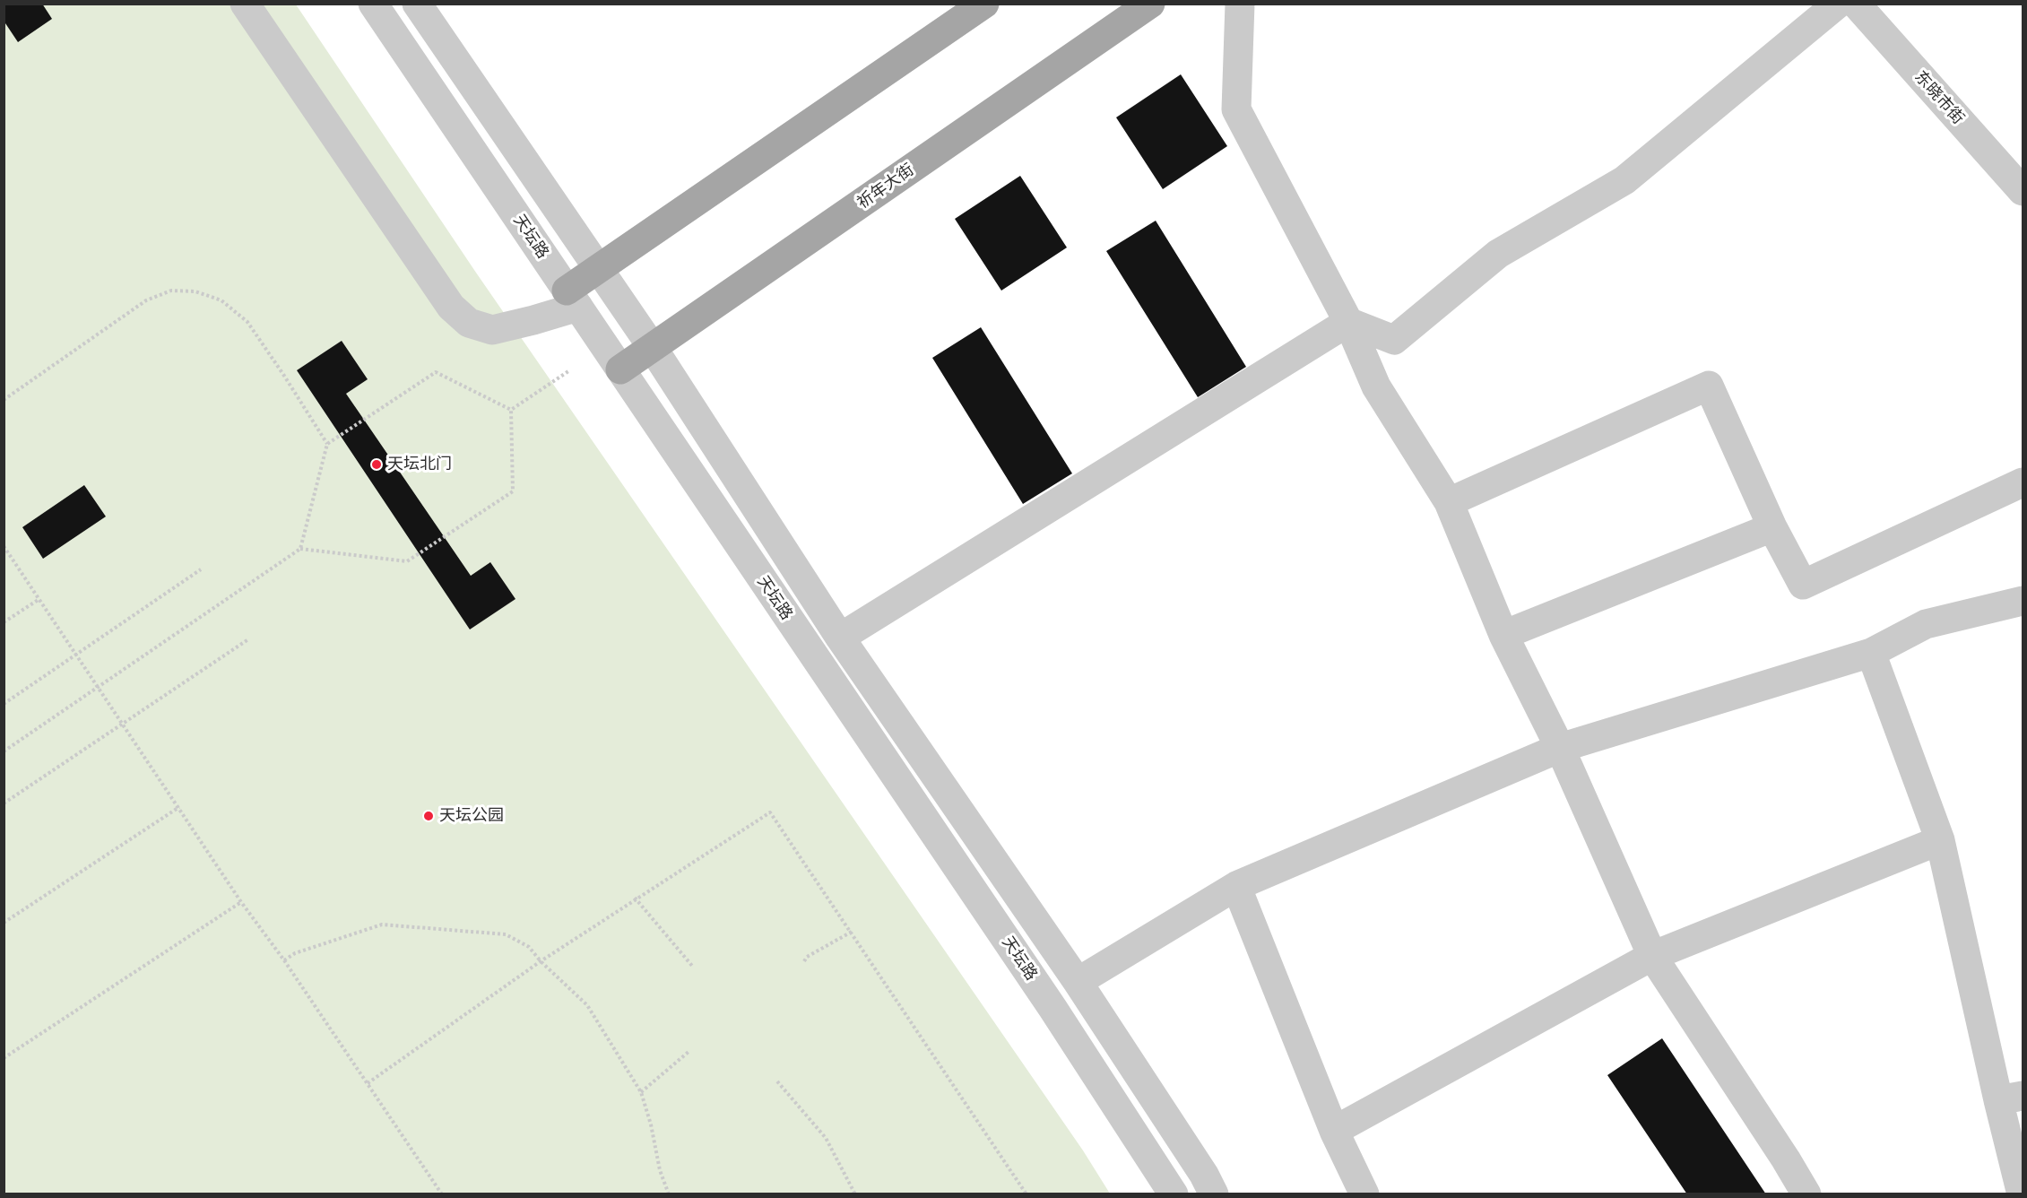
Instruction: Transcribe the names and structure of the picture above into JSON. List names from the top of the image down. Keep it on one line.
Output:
{"streets":{"main road":["祈年大街"],"street":["东晓市街","天坛路"]},"crossings":[["祈年大街","天坛路"]],"places":["天坛北门","天坛公园"]}
